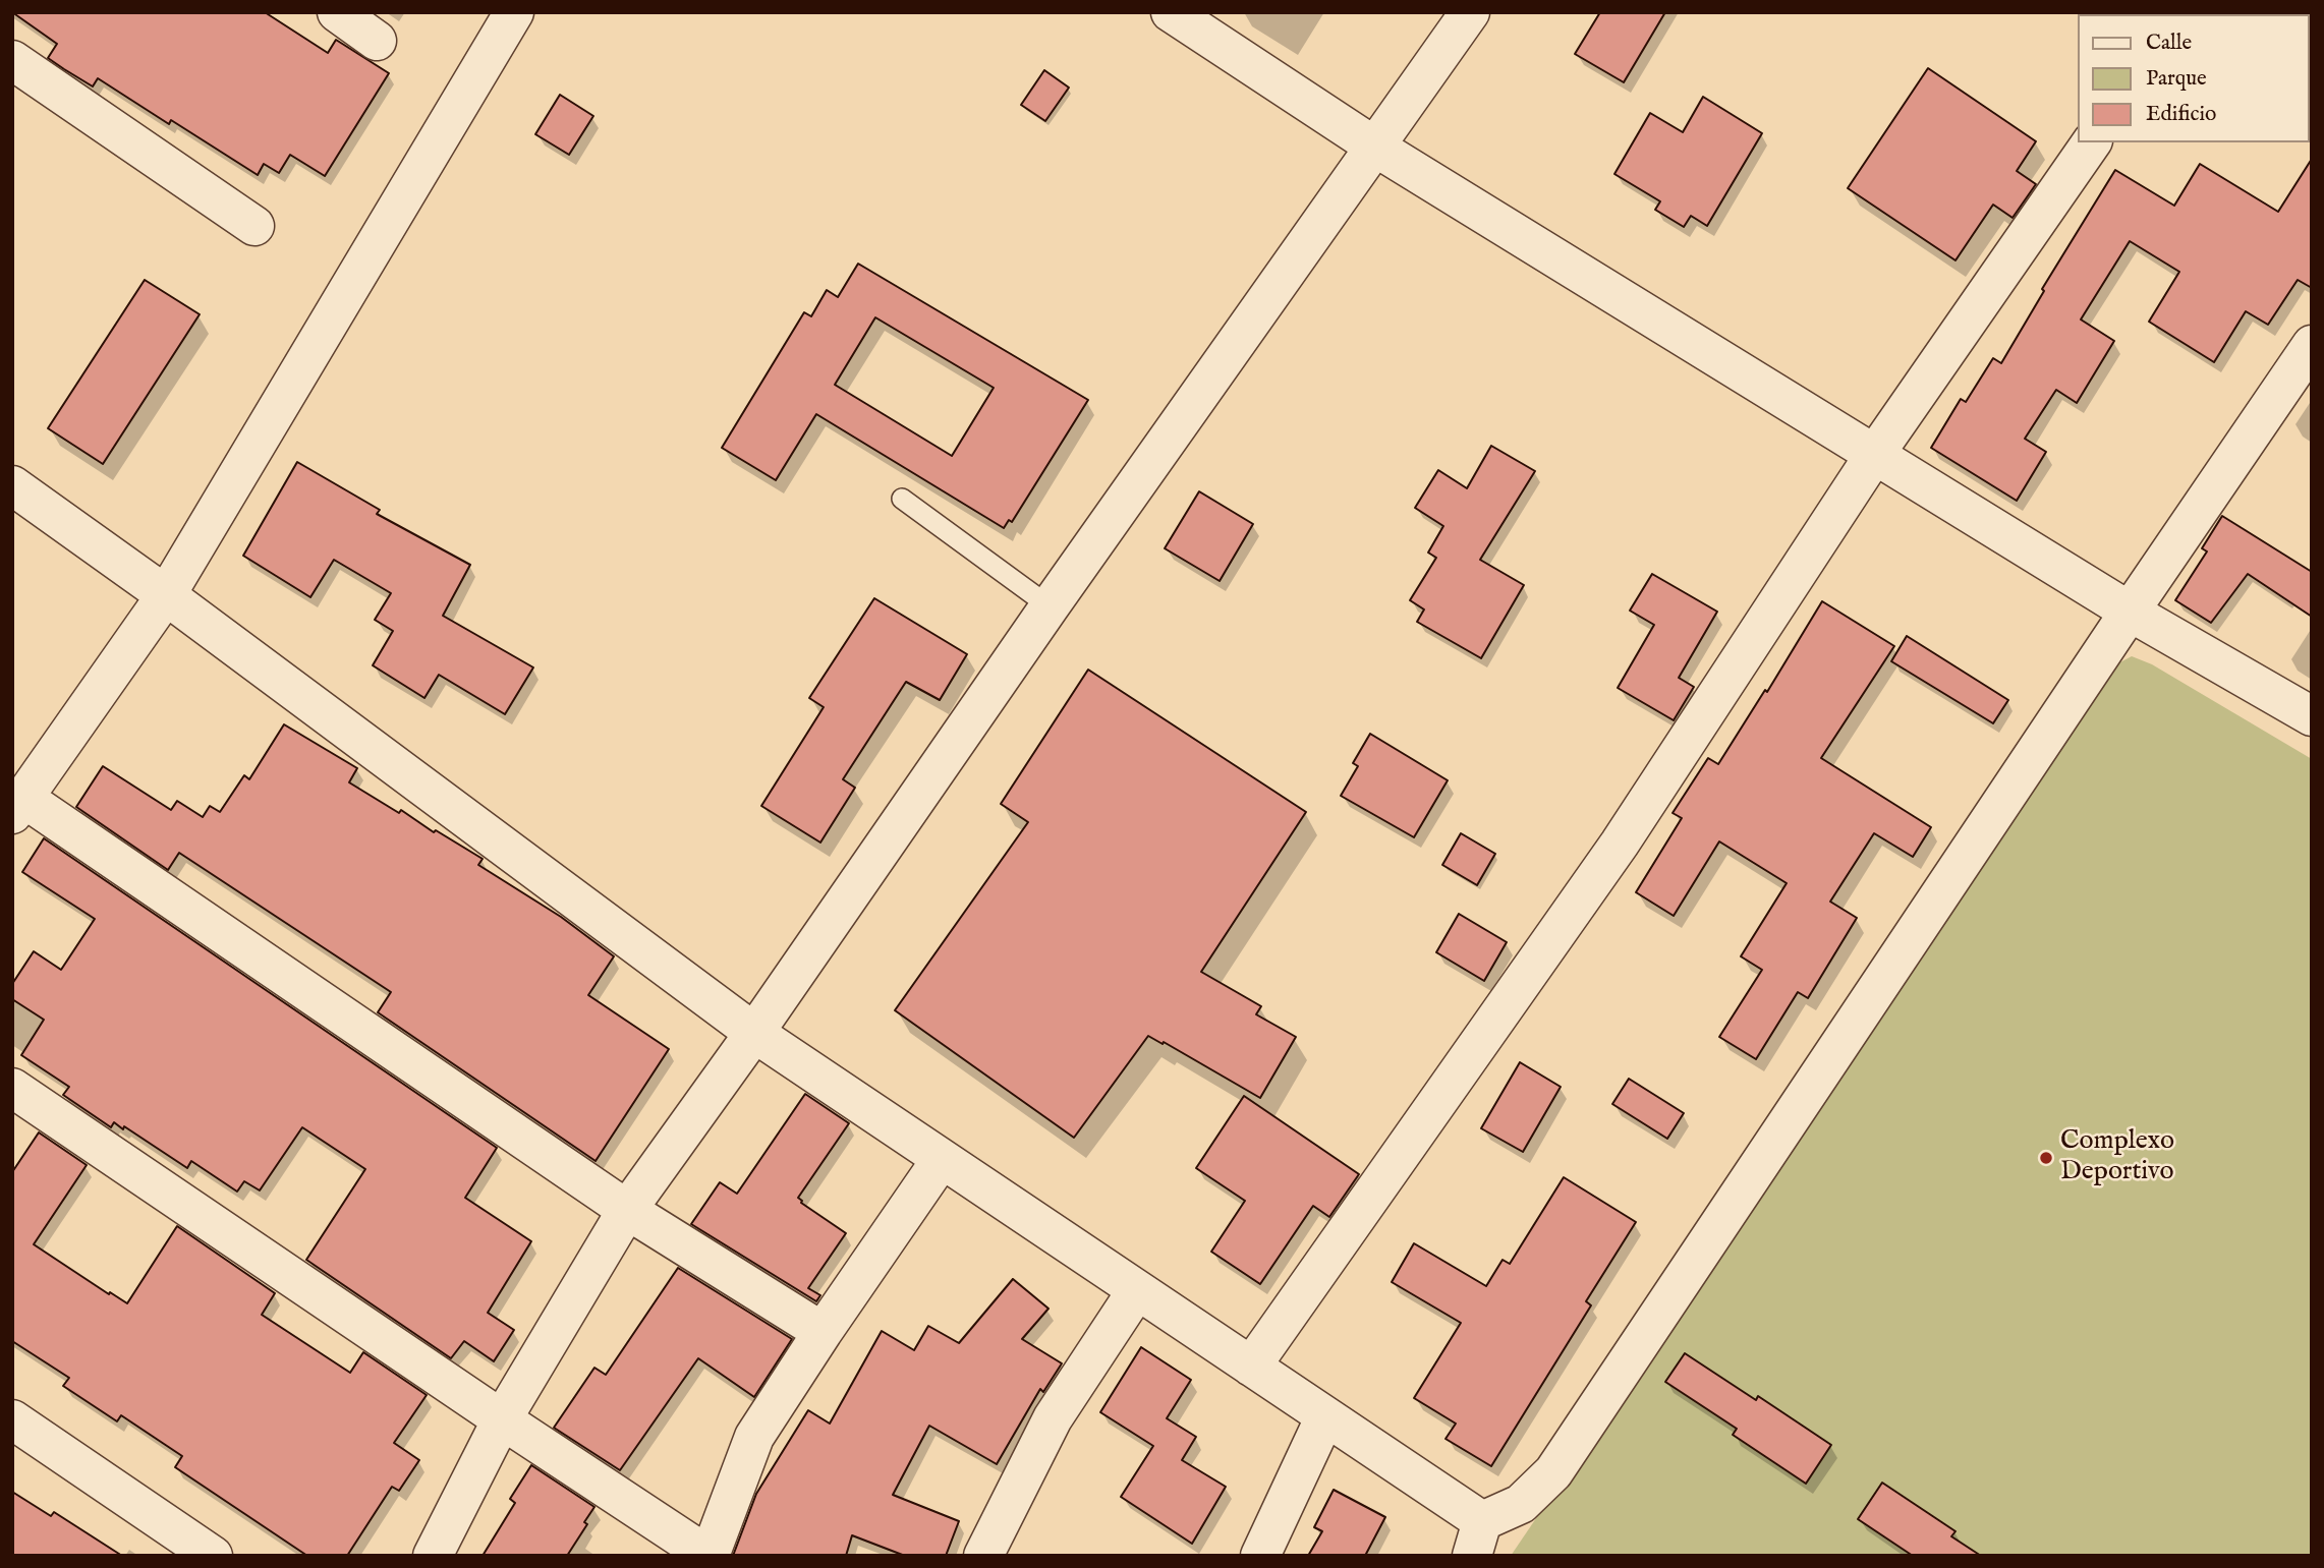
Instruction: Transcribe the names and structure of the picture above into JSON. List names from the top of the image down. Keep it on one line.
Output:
{"places":["Complexo Deportivo"],"legend":["Calle","Parque","Edificio"]}
